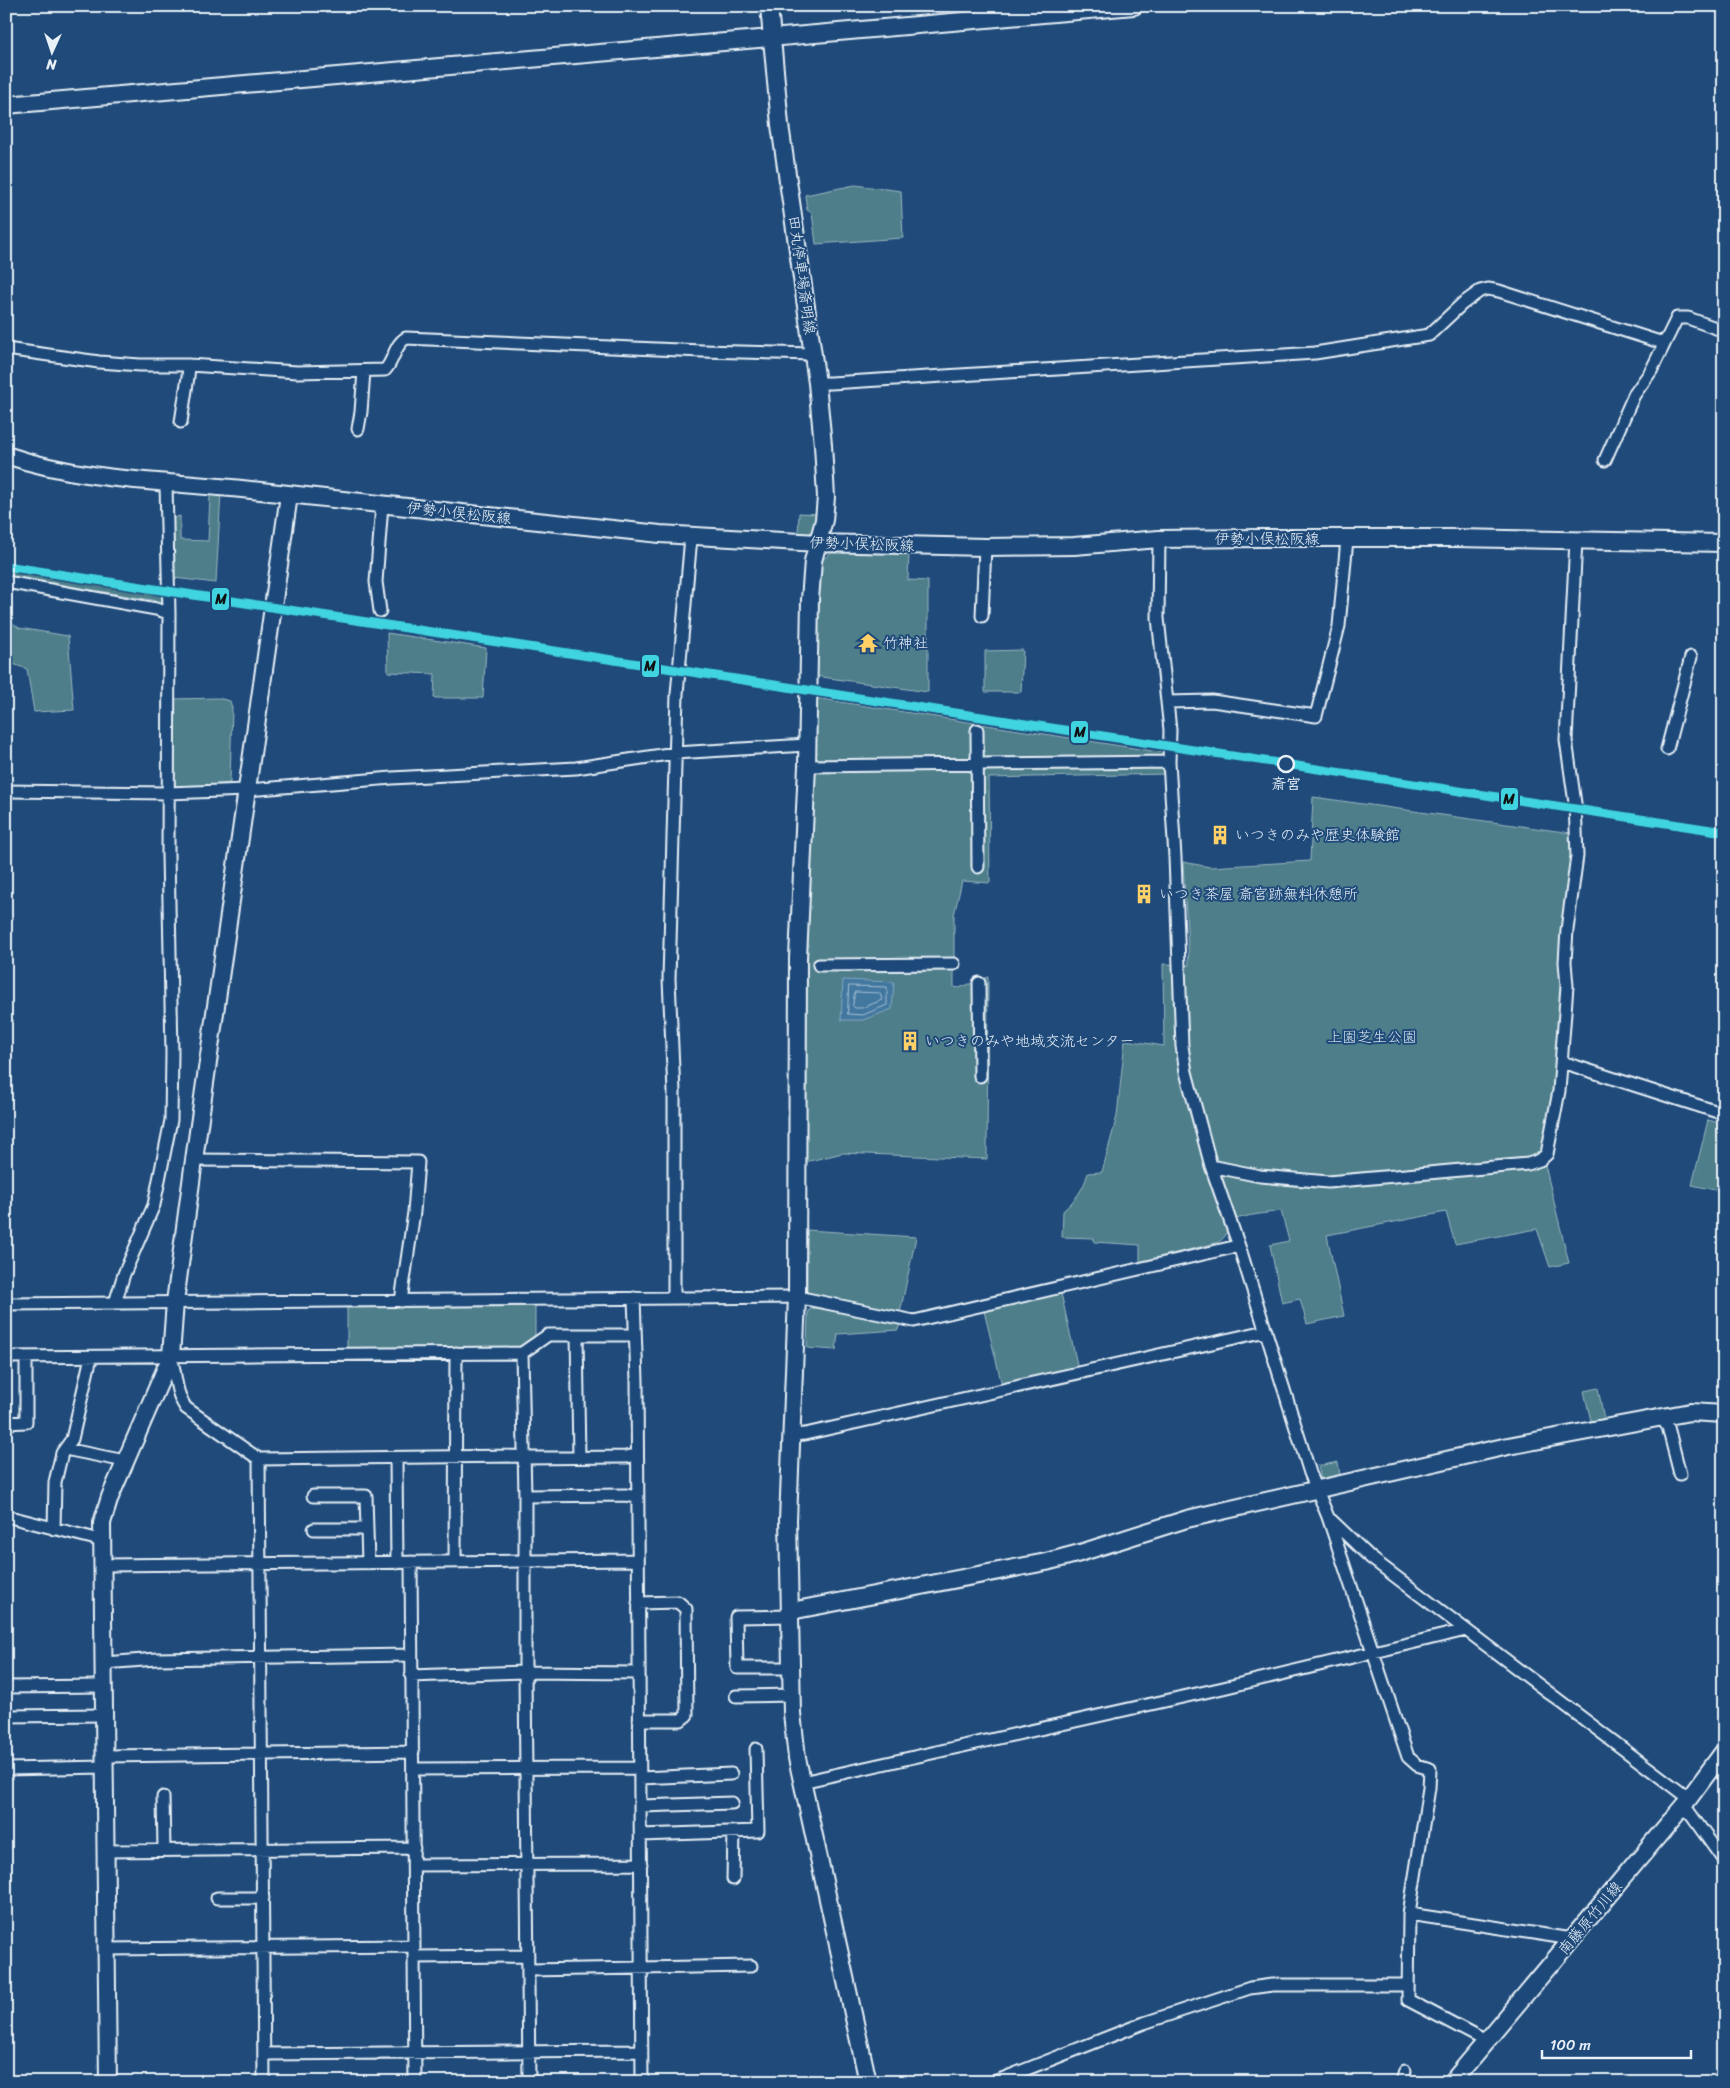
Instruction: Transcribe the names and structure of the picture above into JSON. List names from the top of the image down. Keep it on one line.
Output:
{"streets":{"street":["田丸停車場斎明線","伊勢小俣松阪線","南藤原竹川線"]},"crossings":[["田丸停車場斎明線","伊勢小俣松阪線"]],"parks":["上園芝生公園"],"places":{"temple":["竹神社"],"other":["斎宮"],"building":["いつきのみや歴史体験館","いつき茶屋 斎宮跡無料休憩所","いつきのみや地域交流センター"]},"lines":["transit line M"],"scale_bar":"100 m","north":"bottom"}
